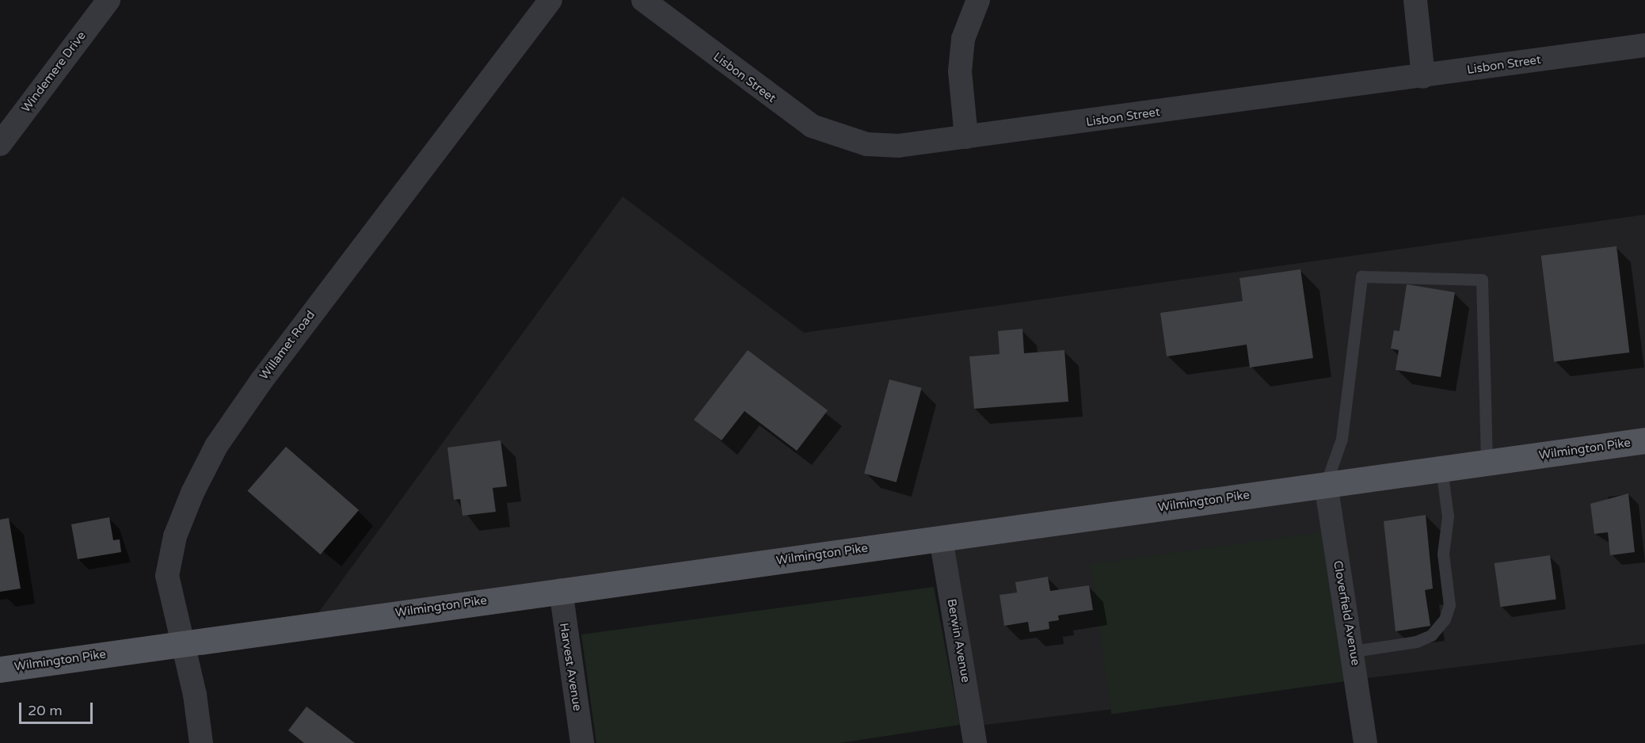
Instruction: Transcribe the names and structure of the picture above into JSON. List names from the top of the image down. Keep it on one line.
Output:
{"streets":{"main road":["Wilmington Pike"],"street":["Lisbon Street","Windemere Drive","Willamet Road","Cloverfield Avenue","Berwin Avenue","Harvest Avenue"]},"crossings":[["Willamet Road","Wilmington Pike"],["Wilmington Pike","Cloverfield Avenue"],["Wilmington Pike","Berwin Avenue"],["Wilmington Pike","Harvest Avenue"]],"scale_bar":"20 m"}
